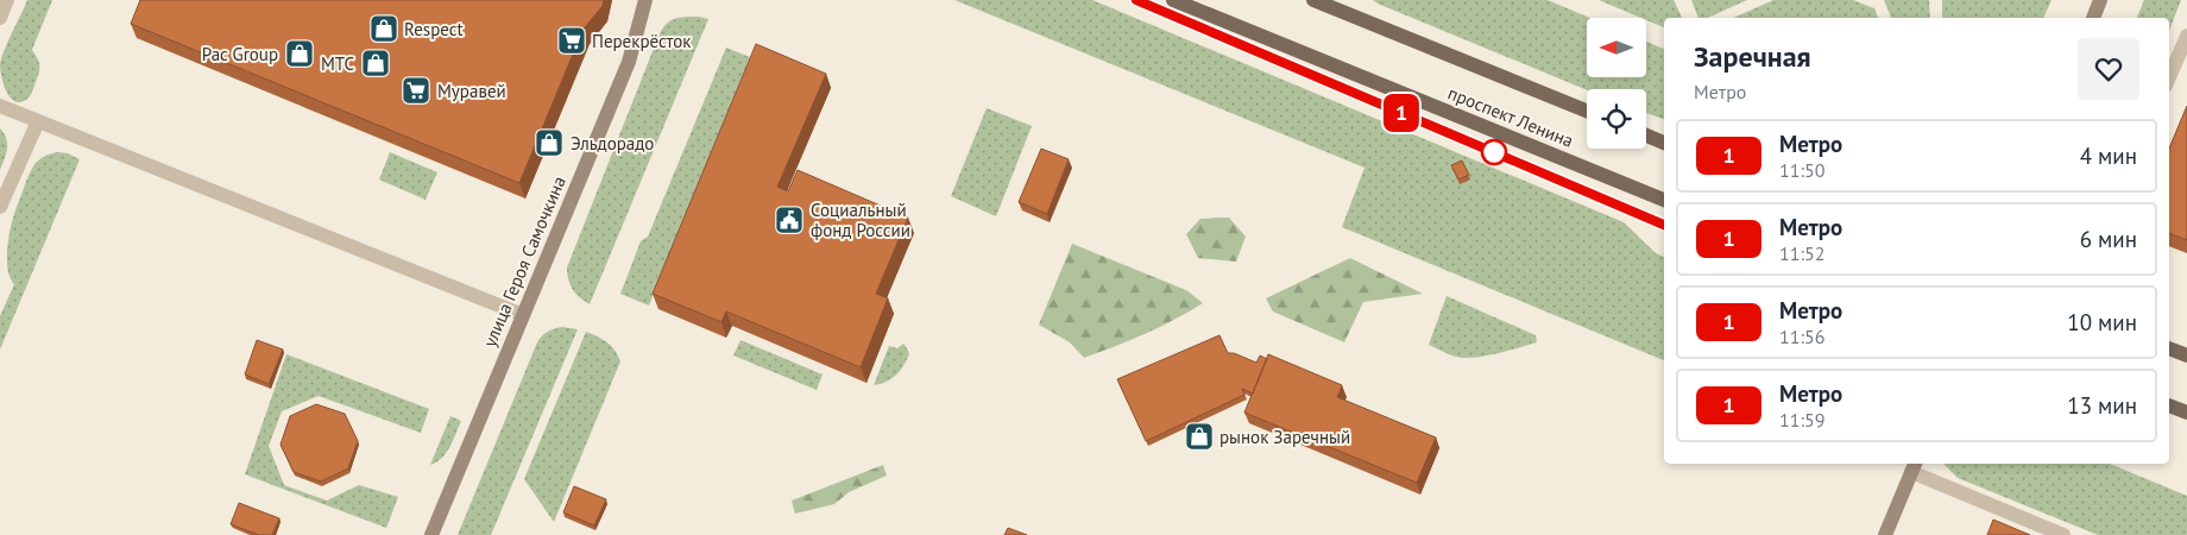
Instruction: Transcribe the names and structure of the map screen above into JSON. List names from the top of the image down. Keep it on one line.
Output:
{"streets":{"main road":["проспект Ленина"],"street":["улица Героя Самочкина"]},"places":{"shop":["Respect","Pac Group","МТС","Эльдорадо","рынок Заречный"],"supermarket":["Перекрёсток","Муравей"],"public building":["Социальный фонд России"]},"lines":["metro line 1"],"north":"left","page":{"on_map":"1","heading":["Заречная","Метро"],"list":[{"mark":"1","name":"Метро","note":"11:50","value":"4 мин"},{"mark":"1","name":"Метро","note":"11:52","value":"6 мин"},{"mark":"1","name":"Метро","note":"11:56","value":"10 мин"},{"mark":"1","name":"Метро","note":"11:59","value":"13 мин"}]}}
